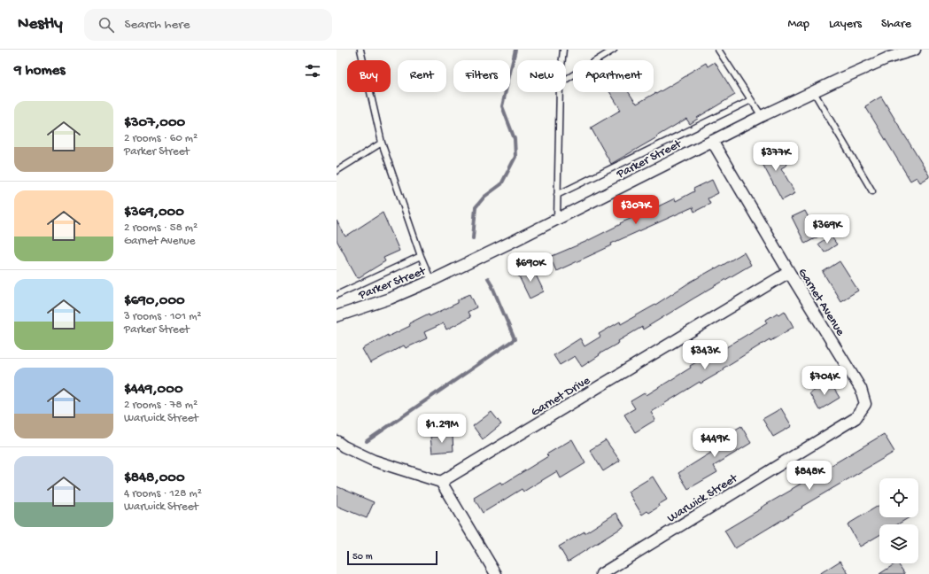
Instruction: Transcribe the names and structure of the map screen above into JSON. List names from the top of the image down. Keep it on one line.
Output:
{"streets":{"street":["Parker Street","Garnet Avenue","Garnet Drive","Warwick Street"]},"crossings":[["Parker Street","Garnet Avenue"],["Garnet Avenue","Garnet Drive"],["Garnet Avenue","Warwick Street"]],"scale_bar":"50 m","page":{"header":"Nestly","search":"Search here","nav":["Map","Layers","Share"],"heading":"9 homes","chip":["Buy","Rent","Filters","New","Apartment"],"list":[{"name":"$307,000","note":"2 rooms · 60 m² · Parker Street"},{"name":"$369,000","note":"2 rooms · 58 m² · Garnet Avenue"},{"name":"$690,000","note":"3 rooms · 101 m² · Parker Street"},{"name":"$449,000","note":"2 rooms · 78 m² · Warwick Street"},{"name":"$848,000","note":"4 rooms · 128 m² · Warwick Street"}],"price":["$377K","$307K","$369K","$690K","$343K","$704K","$1.29M","$449K","$848K"],"scale":"50 m"}}
